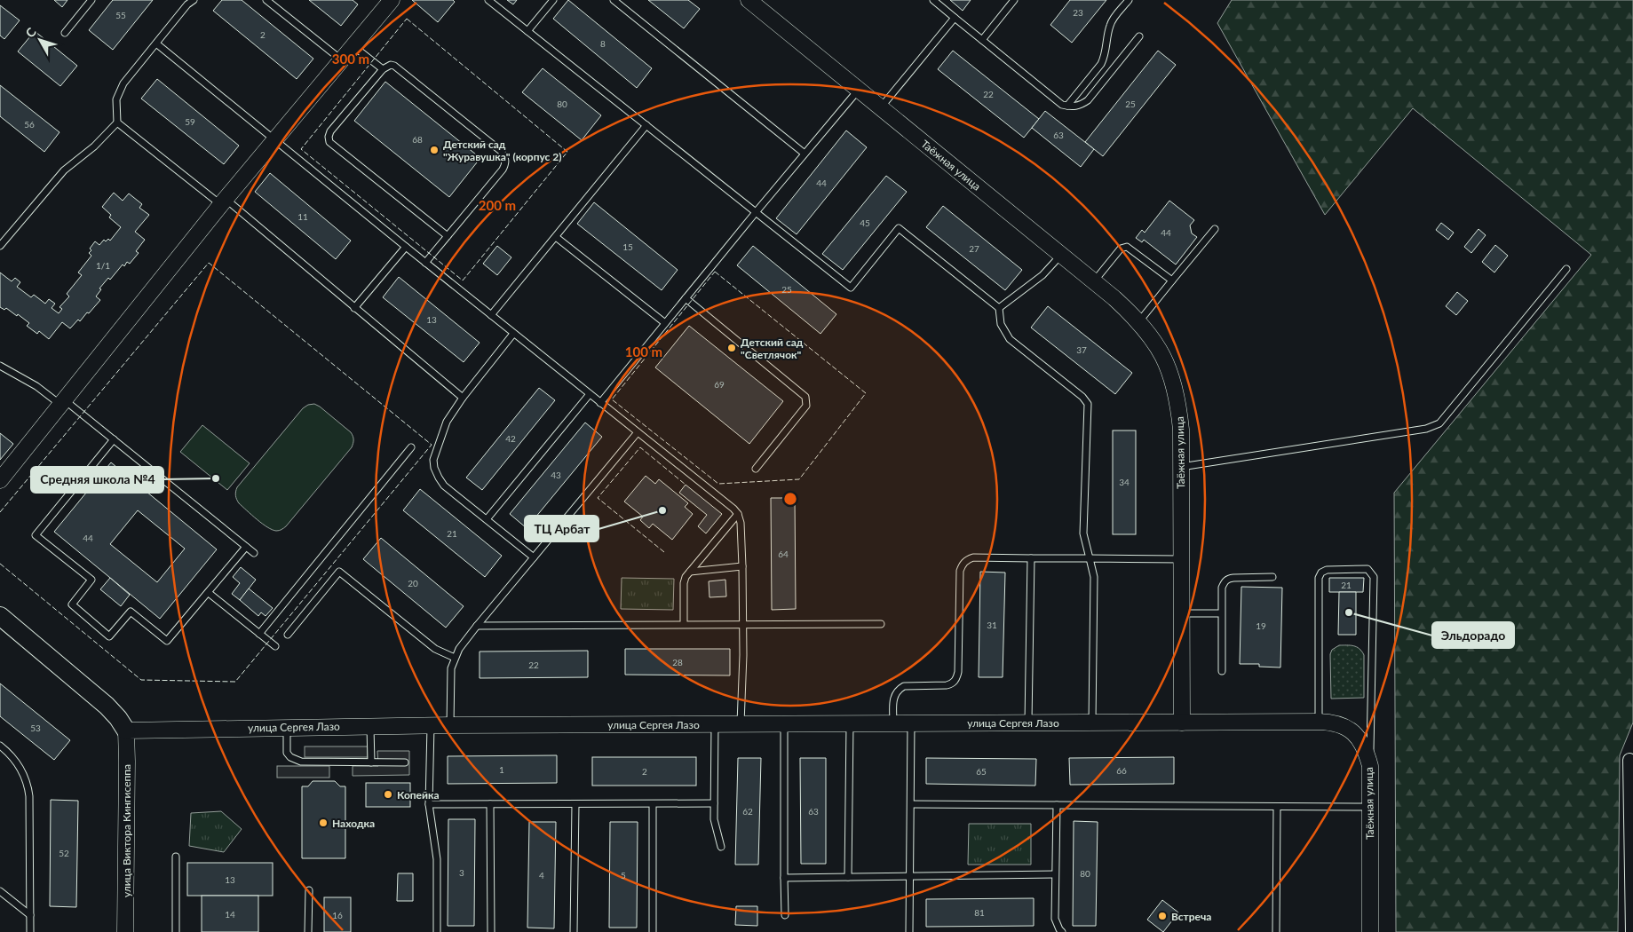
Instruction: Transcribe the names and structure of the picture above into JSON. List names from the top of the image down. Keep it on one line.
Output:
{"streets":{"street":["Таёжная улица","улица Сергея Лазо","улица Виктора Кингисеппа"]},"crossings":[["Таёжная улица","улица Сергея Лазо"],["улица Сергея Лазо","улица Виктора Кингисеппа"]],"places":["Детский сад \"Журавушка\" (корпус 2)","Детский сад \"Светлячок\"","Средняя школа №4","ТЦ Арбат","Эльдорадо","Копейка","Находка","Встреча"],"house_numbers":["23","55","2","8","22","80","25","59","56","63","68","44","11","45","44","15","27","1/1","25","13","37","69","42","43","34","21","44","64","20","21","31","19","28","22","53","1","66","2","65","62","63","52","3","80","4","5","13","81","14","16"],"north":"top left","rings":["300 m","200 m","100 m"]}
